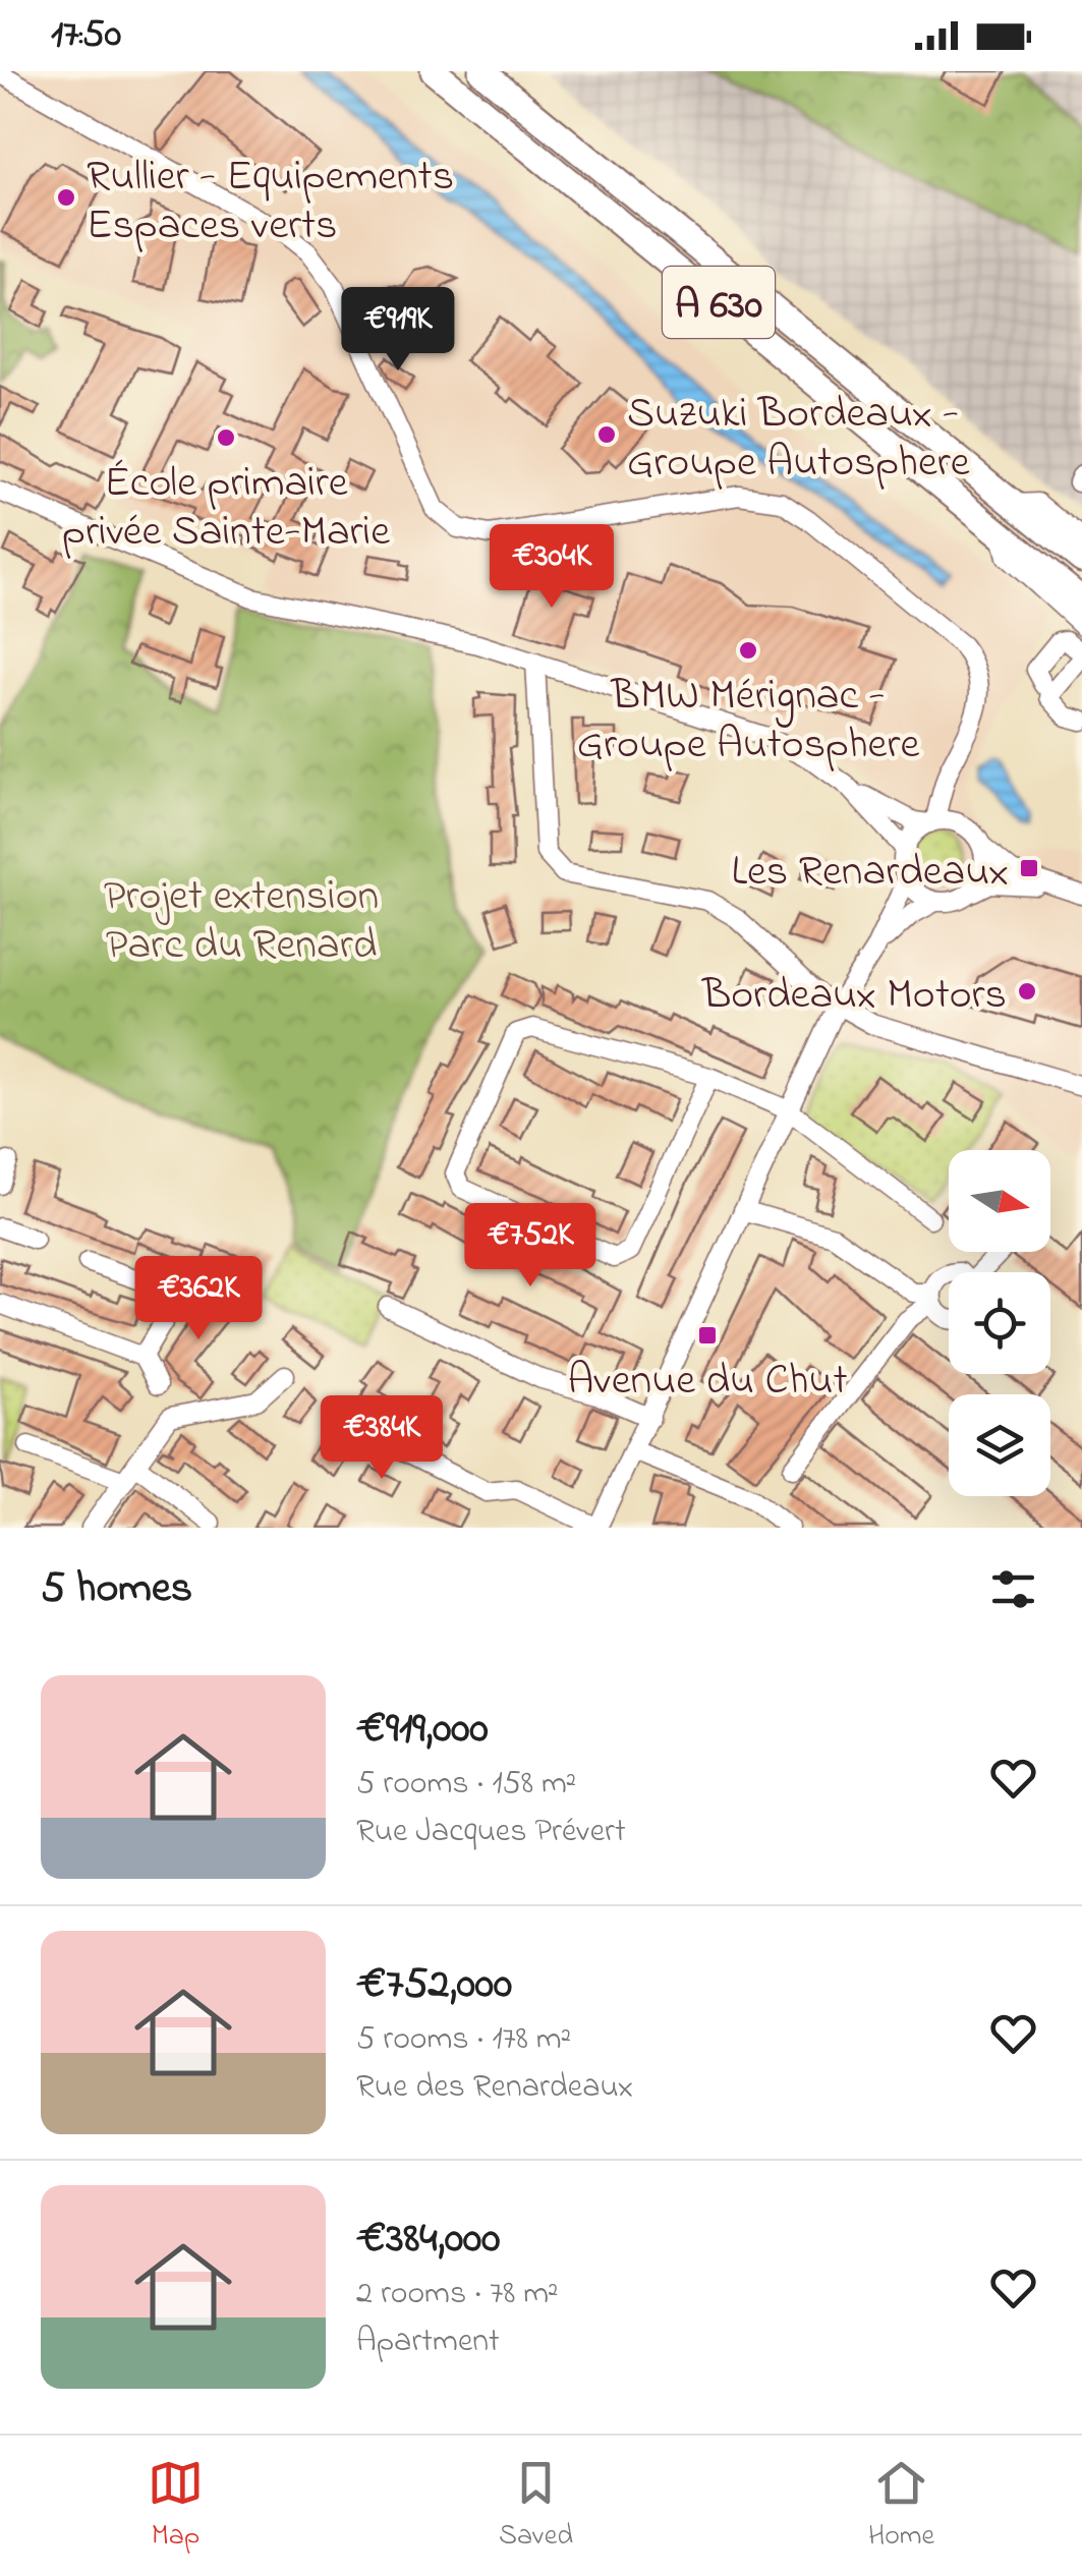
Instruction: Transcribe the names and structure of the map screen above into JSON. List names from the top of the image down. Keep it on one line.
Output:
{"streets":{"highway":["A 630"]},"parks":["Projet extension Parc du Renard"],"places":{"other":["Rullier - Equipements Espaces verts","Suzuki Bordeaux - Groupe Autosphere","École primaire privée Sainte-Marie","BMW Mérignac - Groupe Autosphere","Bordeaux Motors"],"transit":["Les Renardeaux","Avenue du Chut"]},"north":"right","page":{"status":"17:50","price":["€919K","€304K","€752K","€362K","€384K"],"heading":"5 homes","list":[{"name":"€919,000","note":"5 rooms · 158 m² · Rue Jacques Prévert"},{"name":"€752,000","note":"5 rooms · 178 m² · Rue des Renardeaux"},{"name":"€384,000","note":"2 rooms · 78 m² · Apartment"}],"tabs":["Map","Saved","Home"]}}
